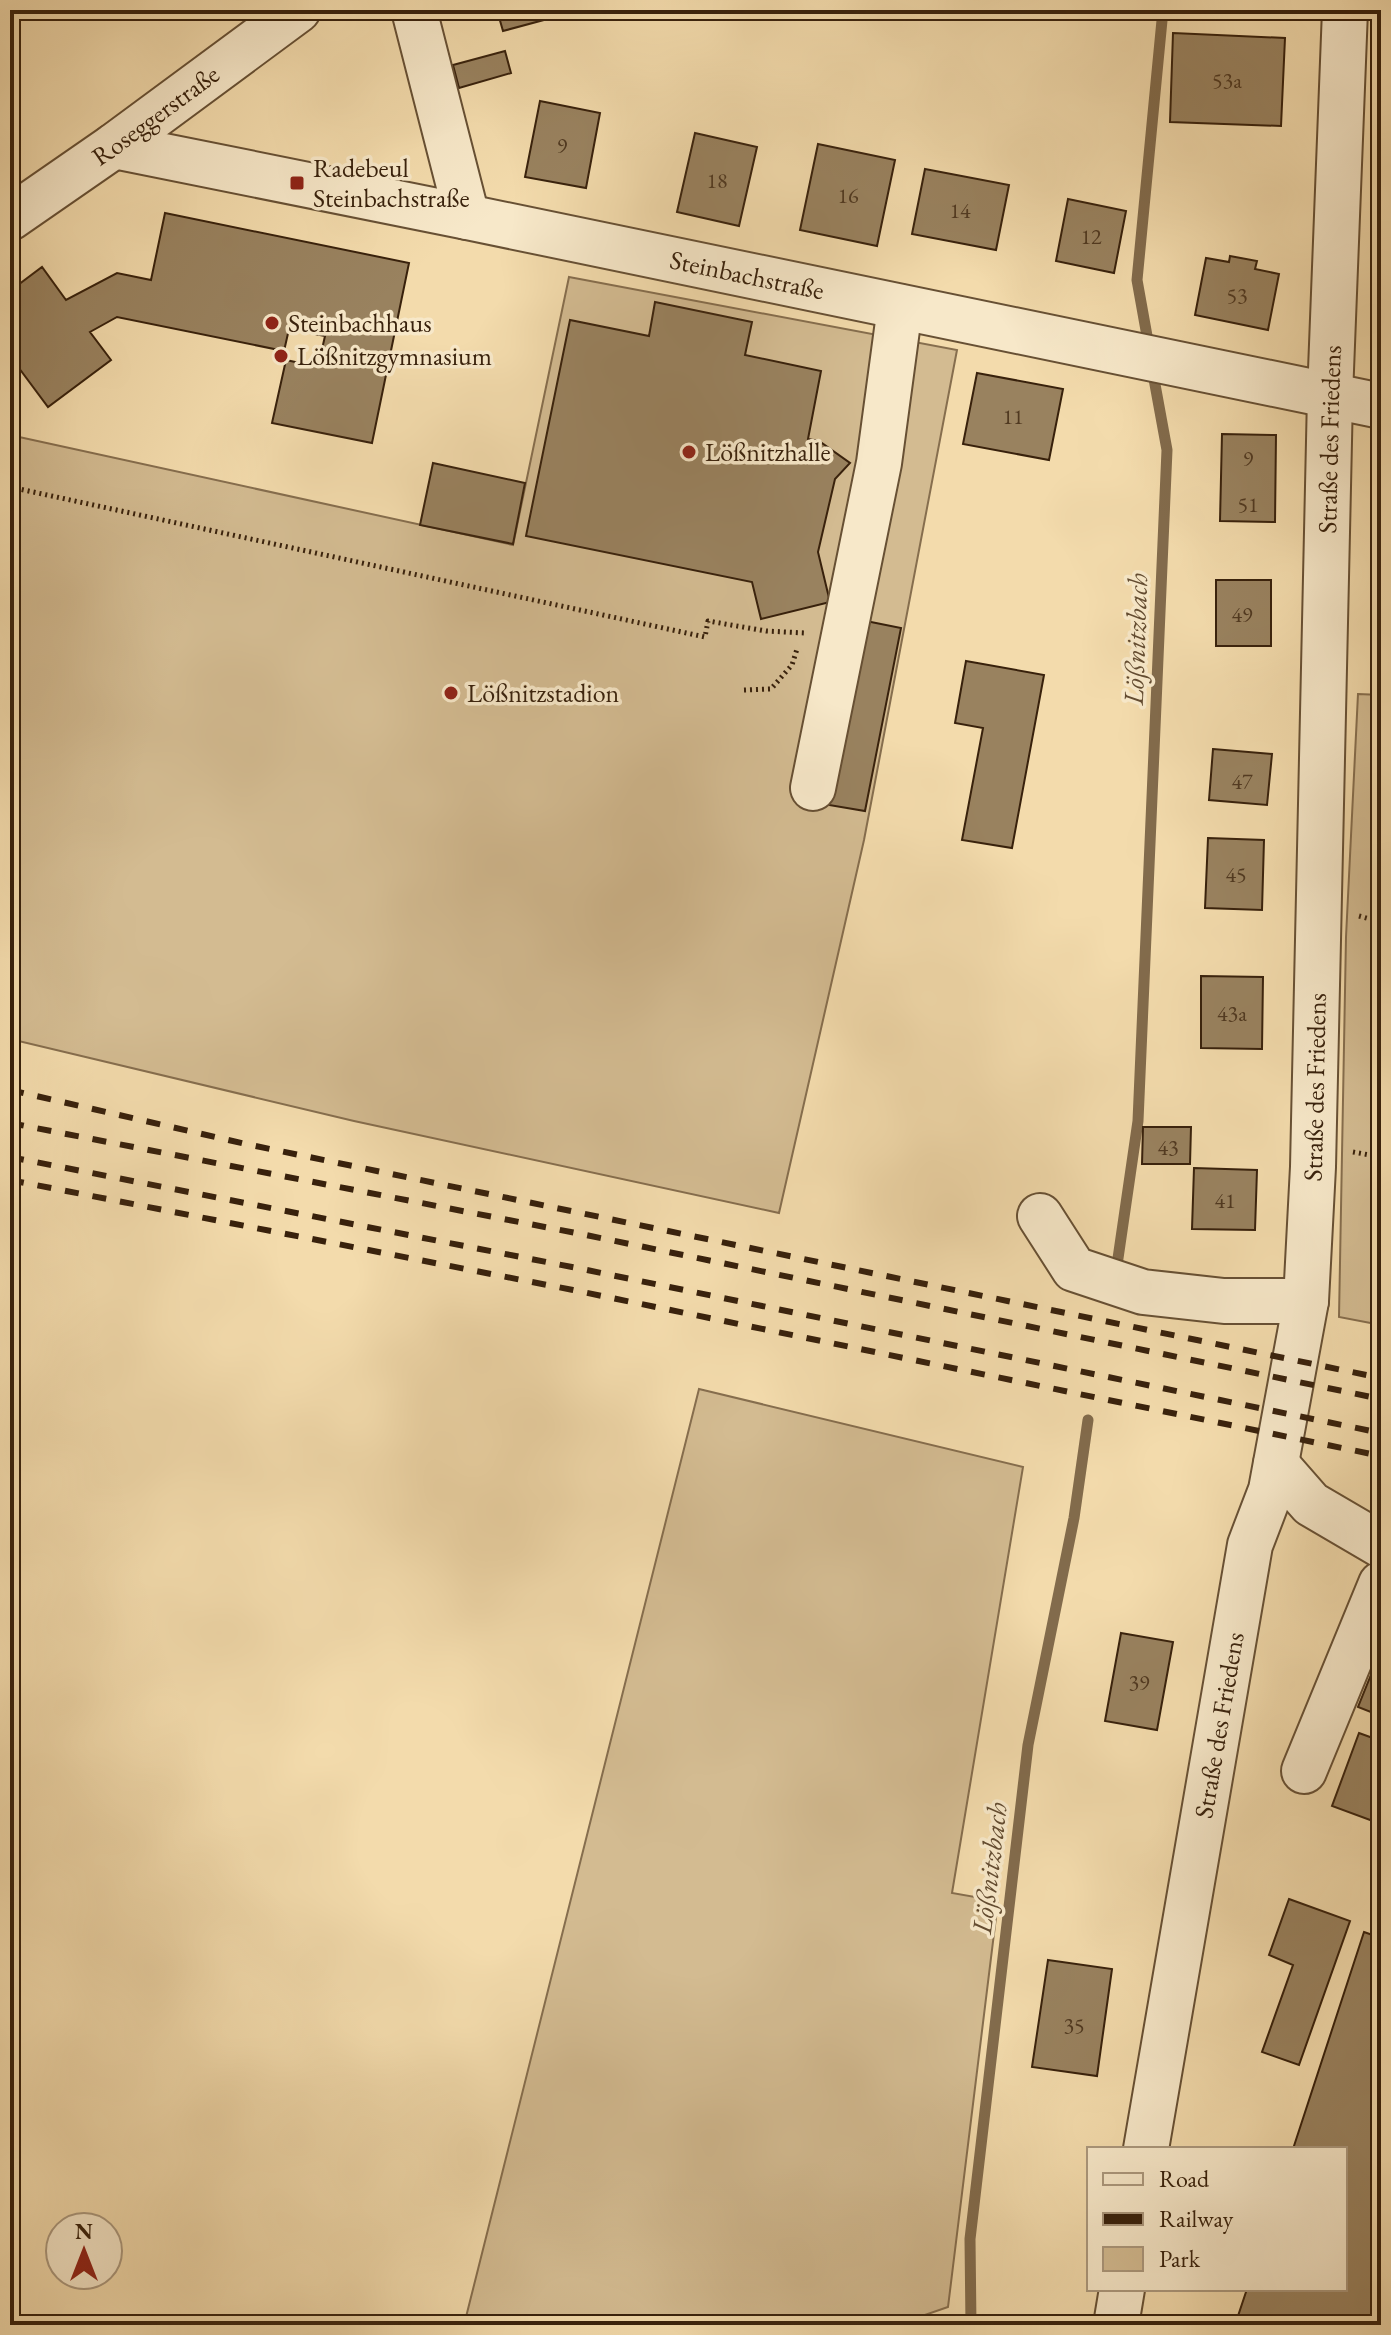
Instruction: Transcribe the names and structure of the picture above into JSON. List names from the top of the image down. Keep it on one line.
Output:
{"streets":{"street":["Roseggerstraße","Steinbachstraße","Straße des Friedens"]},"crossings":[["Roseggerstraße","Steinbachstraße"],["Steinbachstraße","Straße des Friedens"]],"water":["Lößnitzbach"],"places":{"transit":["Radebeul Steinbachstraße"],"other":["Steinbachhaus","Lößnitzgymnasium","Lößnitzhalle","Lößnitzstadion"]},"house_numbers":["53a","9","18","16","14","12","53","11","9","51","49","47","45","43a","43","41","39","35"],"legend":["Road","Railway","Park"],"north":"top"}
